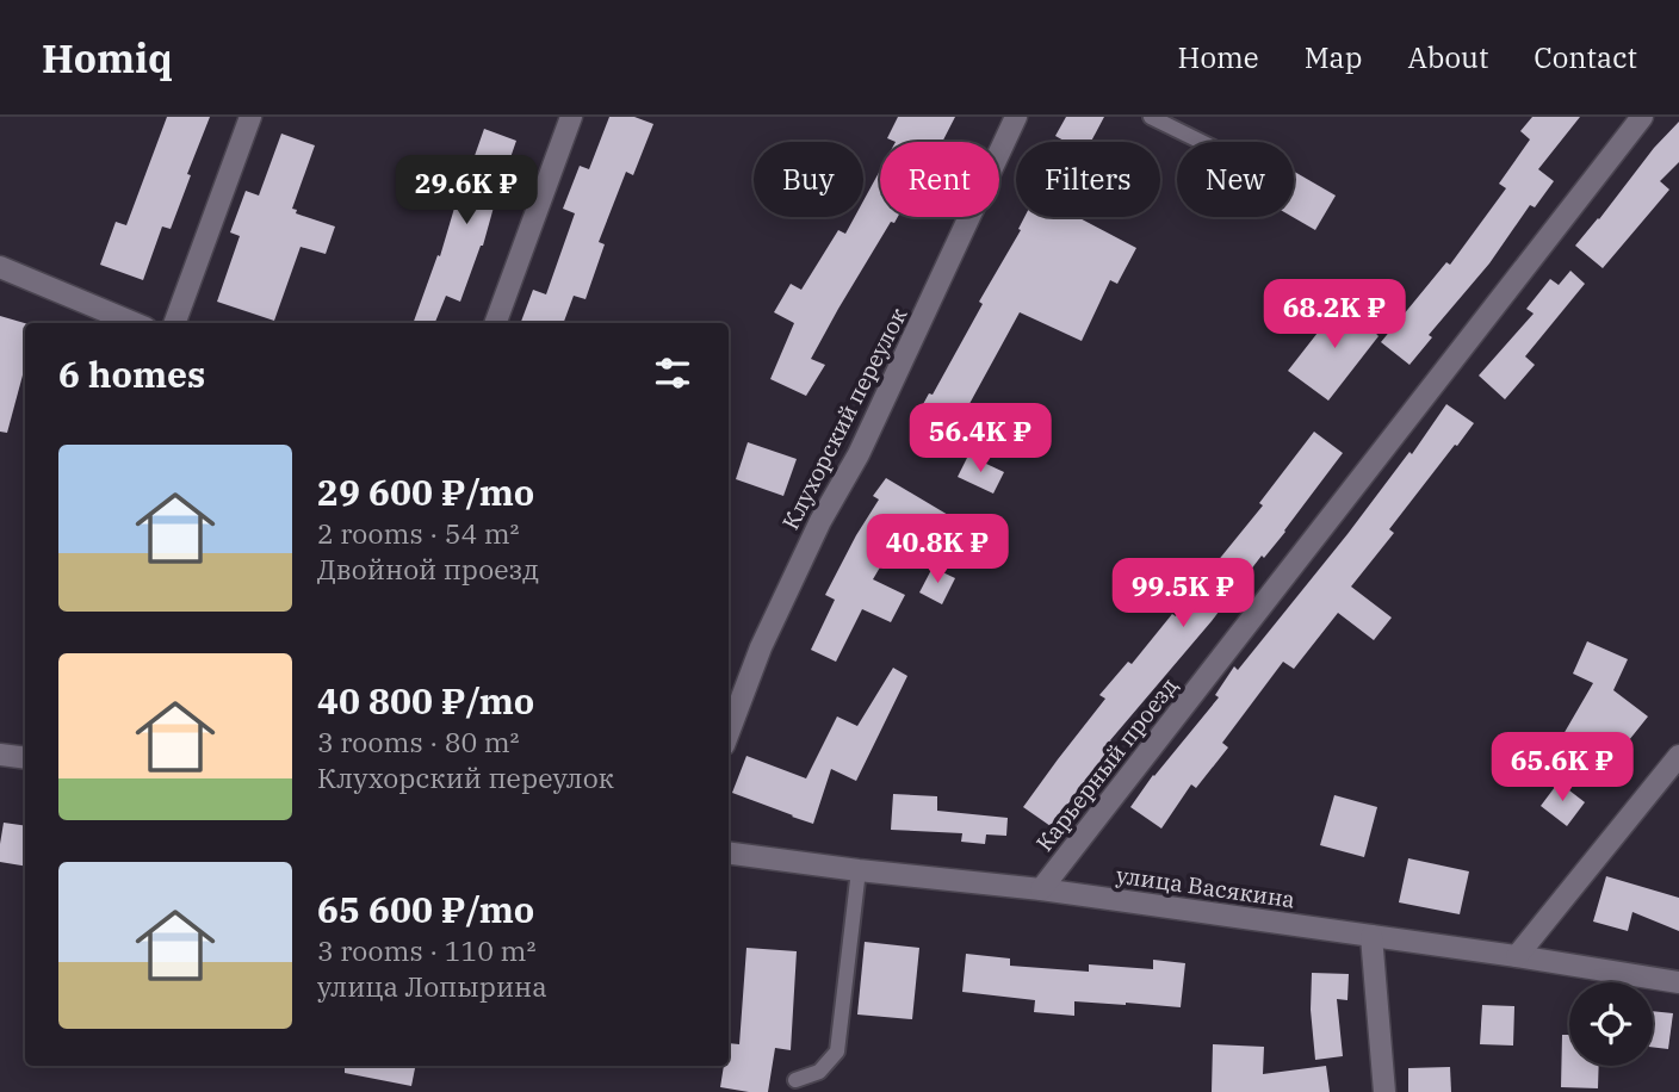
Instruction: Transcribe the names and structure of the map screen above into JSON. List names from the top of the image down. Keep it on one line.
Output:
{"streets":{"street":["Клухорский переулок","Карьерный проезд","улица Васякина"]},"crossings":[["Карьерный проезд","улица Васякина"]],"page":{"header":"Homiq","nav":["Home","Map","About","Contact"],"chip":["Buy","Rent","Filters","New"],"price":["29.6K ₽","68.2K ₽","56.4K ₽","40.8K ₽","99.5K ₽","65.6K ₽"],"heading":"6 homes","list":[{"name":"29 600 ₽/mo","note":"2 rooms · 54 m² · Двойной проезд"},{"name":"40 800 ₽/mo","note":"3 rooms · 80 m² · Клухорский переулок"},{"name":"65 600 ₽/mo","note":"3 rooms · 110 m² · улица Лопырина"}]}}
